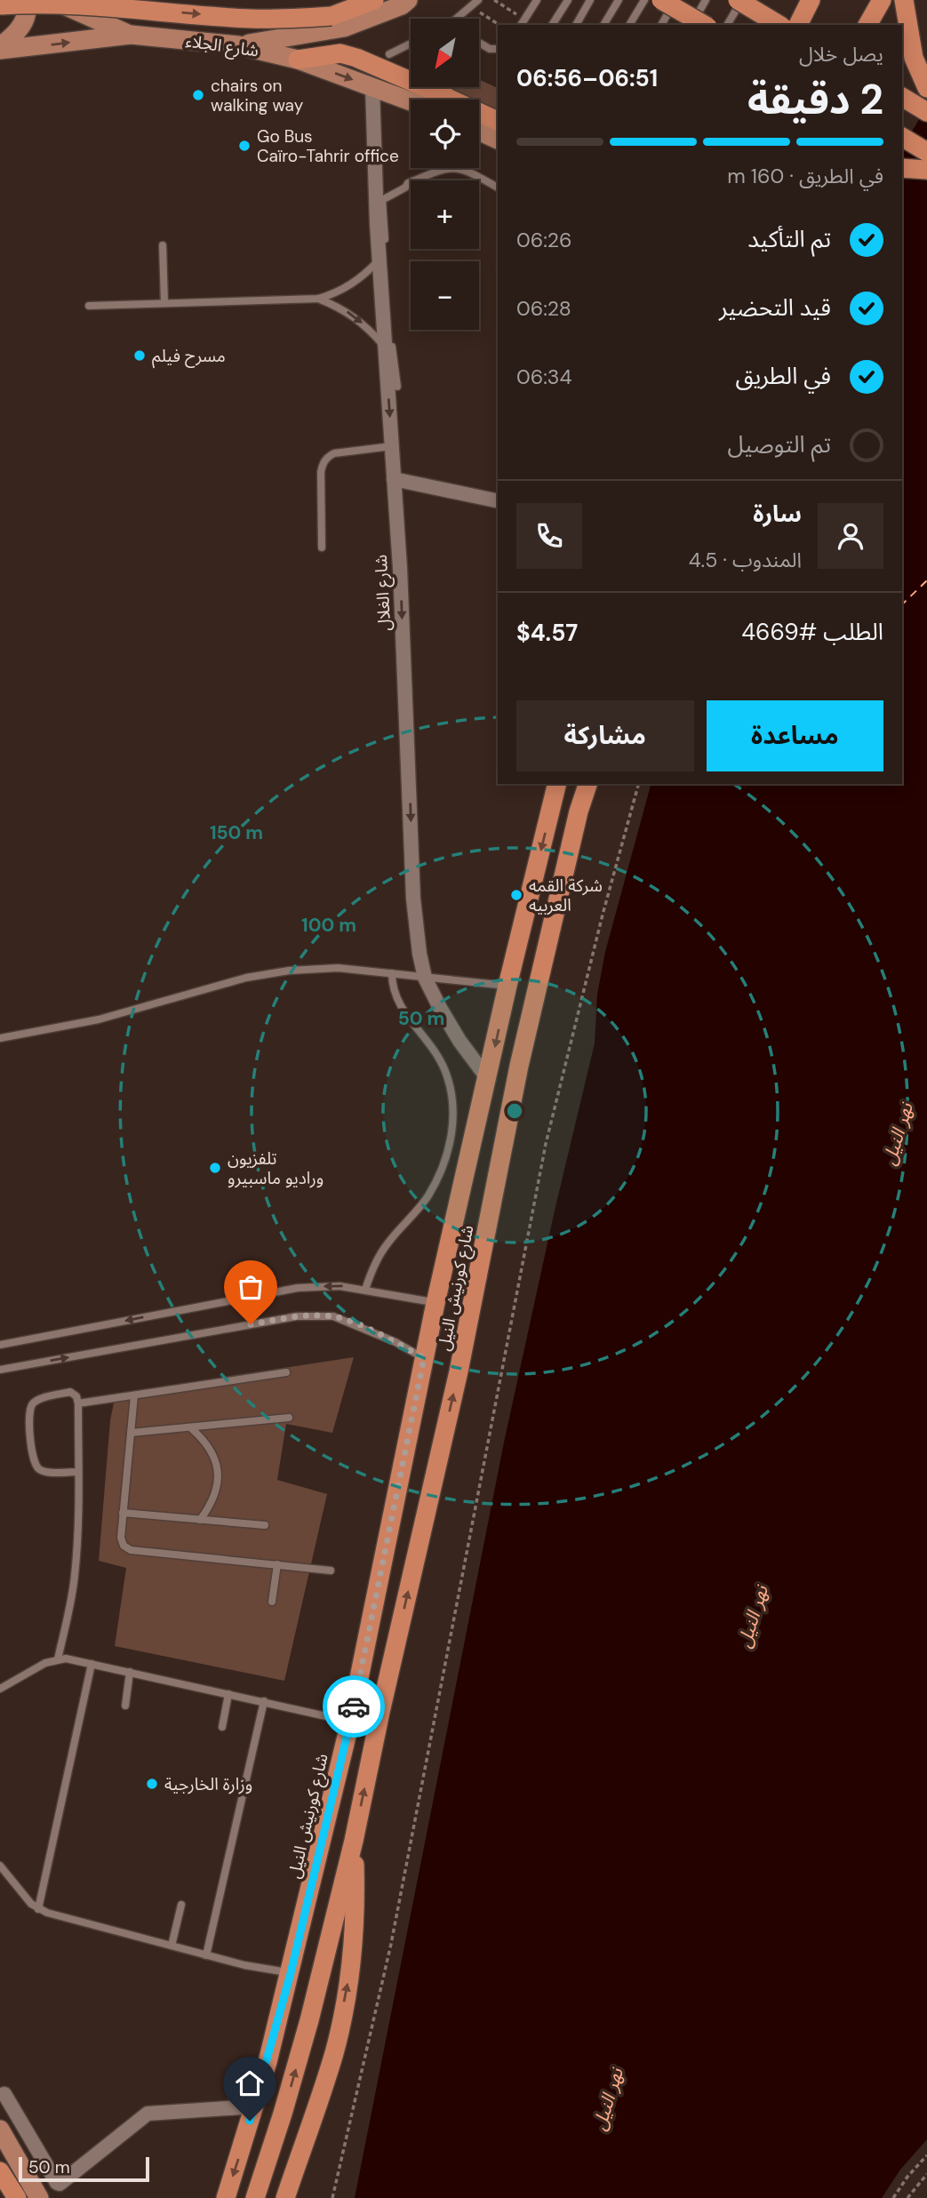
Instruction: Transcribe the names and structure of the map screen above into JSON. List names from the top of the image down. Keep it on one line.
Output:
{"streets":{"highway":["شارع كورنيش النيل"],"main road":["شارع الجلاء"],"street":["شارع الغلال"]},"crossings":[["شارع الجلاء","شارع الغلال"],["شارع الغلال","شارع كورنيش النيل"]],"one_way":["شارع الغلال"],"water":["نهر النيل"],"places":["chairs on walking way","Go Bus Caïro-Tahrir office","مسرح فيلم","شركة القمه العربيه","تلفزيون وراديو ماسبيرو","وزارة الخارجية"],"scale_bar":"50 m","north":"bottom left","page":{"map_buttons":["+","−"],"heading":["2 دقيقة","يصل خلال","06:51–06:56"],"panel":["سارة","المندوب · 4.5","الطلب #4669","$4.57"],"bar":"في الطريق · 160 m","list":[["تم التأكيد","06:26"],["قيد التحضير","06:28"],["في الطريق","06:34"],"تم التوصيل"],"buttons":["مساعدة","مشاركة"],"scale":"50 m"},"rings":["150 m","100 m","50 m"]}
